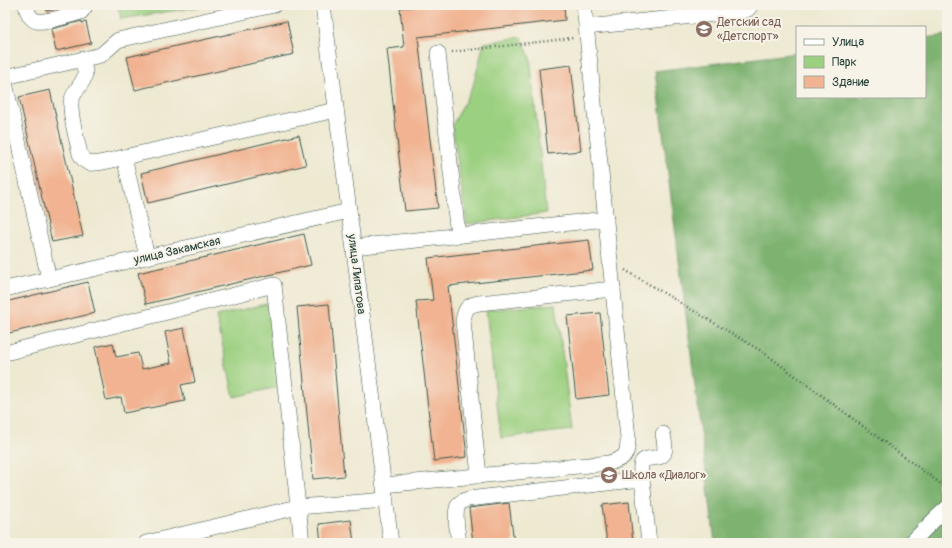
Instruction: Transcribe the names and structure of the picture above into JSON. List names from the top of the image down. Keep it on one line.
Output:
{"streets":{"street":["улица Закамская","улица Липатова"]},"crossings":[["улица Закамская","улица Липатова"]],"places":{"school or university":["Детский сад «Детспорт»","Школа «Диалог»"]},"legend":["Улица","Парк","Здание"]}
